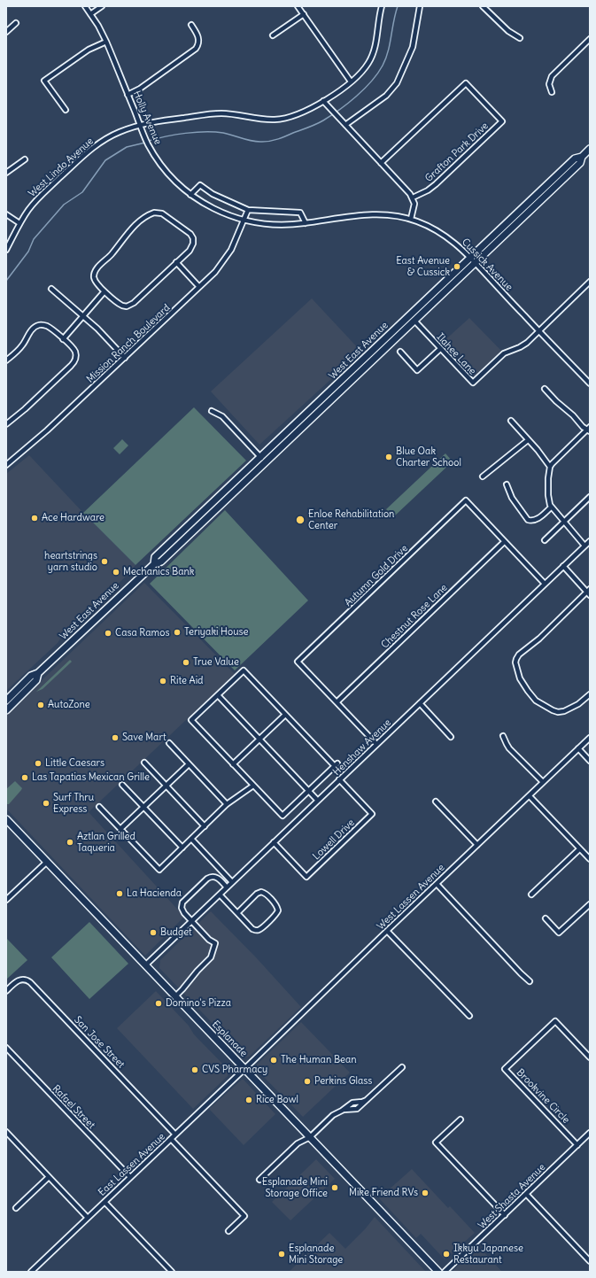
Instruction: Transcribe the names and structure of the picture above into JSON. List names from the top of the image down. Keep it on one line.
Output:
{"streets":{"main road":["West East Avenue","Esplanade"],"street":["Holly Avenue","Grafton Park Drive","West Lindo Avenue","Cussick Avenue","Mission Ranch Boulevard","Ilahee Lane","Autumn Gold Drive","Chestnut Rose Lane","Henshaw Avenue","Lowell Drive","West Lassen Avenue","San Jose Street","Brookvine Circle","Rafael Street","East Lassen Avenue","West Shasta Avenue"]},"crossings":[["Holly Avenue","West Lindo Avenue"],["Holly Avenue","Cussick Avenue"],["Holly Avenue","Mission Ranch Boulevard"],["Cussick Avenue","West East Avenue"],["Cussick Avenue","Ilahee Lane"],["West East Avenue","Ilahee Lane"],["Autumn Gold Drive","Chestnut Rose Lane"],["Autumn Gold Drive","Henshaw Avenue"],["Henshaw Avenue","Lowell Drive"],["Henshaw Avenue","Esplanade"],["West Lassen Avenue","Esplanade"],["West Lassen Avenue","East Lassen Avenue"],["Esplanade","East Lassen Avenue"],["San Jose Street","East Lassen Avenue"],["Brookvine Circle","West Shasta Avenue"],["Rafael Street","East Lassen Avenue"]],"places":["East Avenue & Cussick","Blue Oak Charter School","Ace Hardware","Enloe Rehabilitation Center","heartstrings yarn studio","Mechanics Bank","Teriyaki House","Casa Ramos","True Value","Rite Aid","AutoZone","Save Mart","Little Caesars","Las Tapatias Mexican Grille","Surf Thru Express","Aztlan Grilled Taqueria","La Hacienda","Budget","Domino's Pizza","The Human Bean","CVS Pharmacy","Perkins Glass","Rice Bowl","Esplanade Mini Storage Office","Mike Friend RVs","Esplanade Mini Storage","Ikkyu Japanese Restaurant"]}
